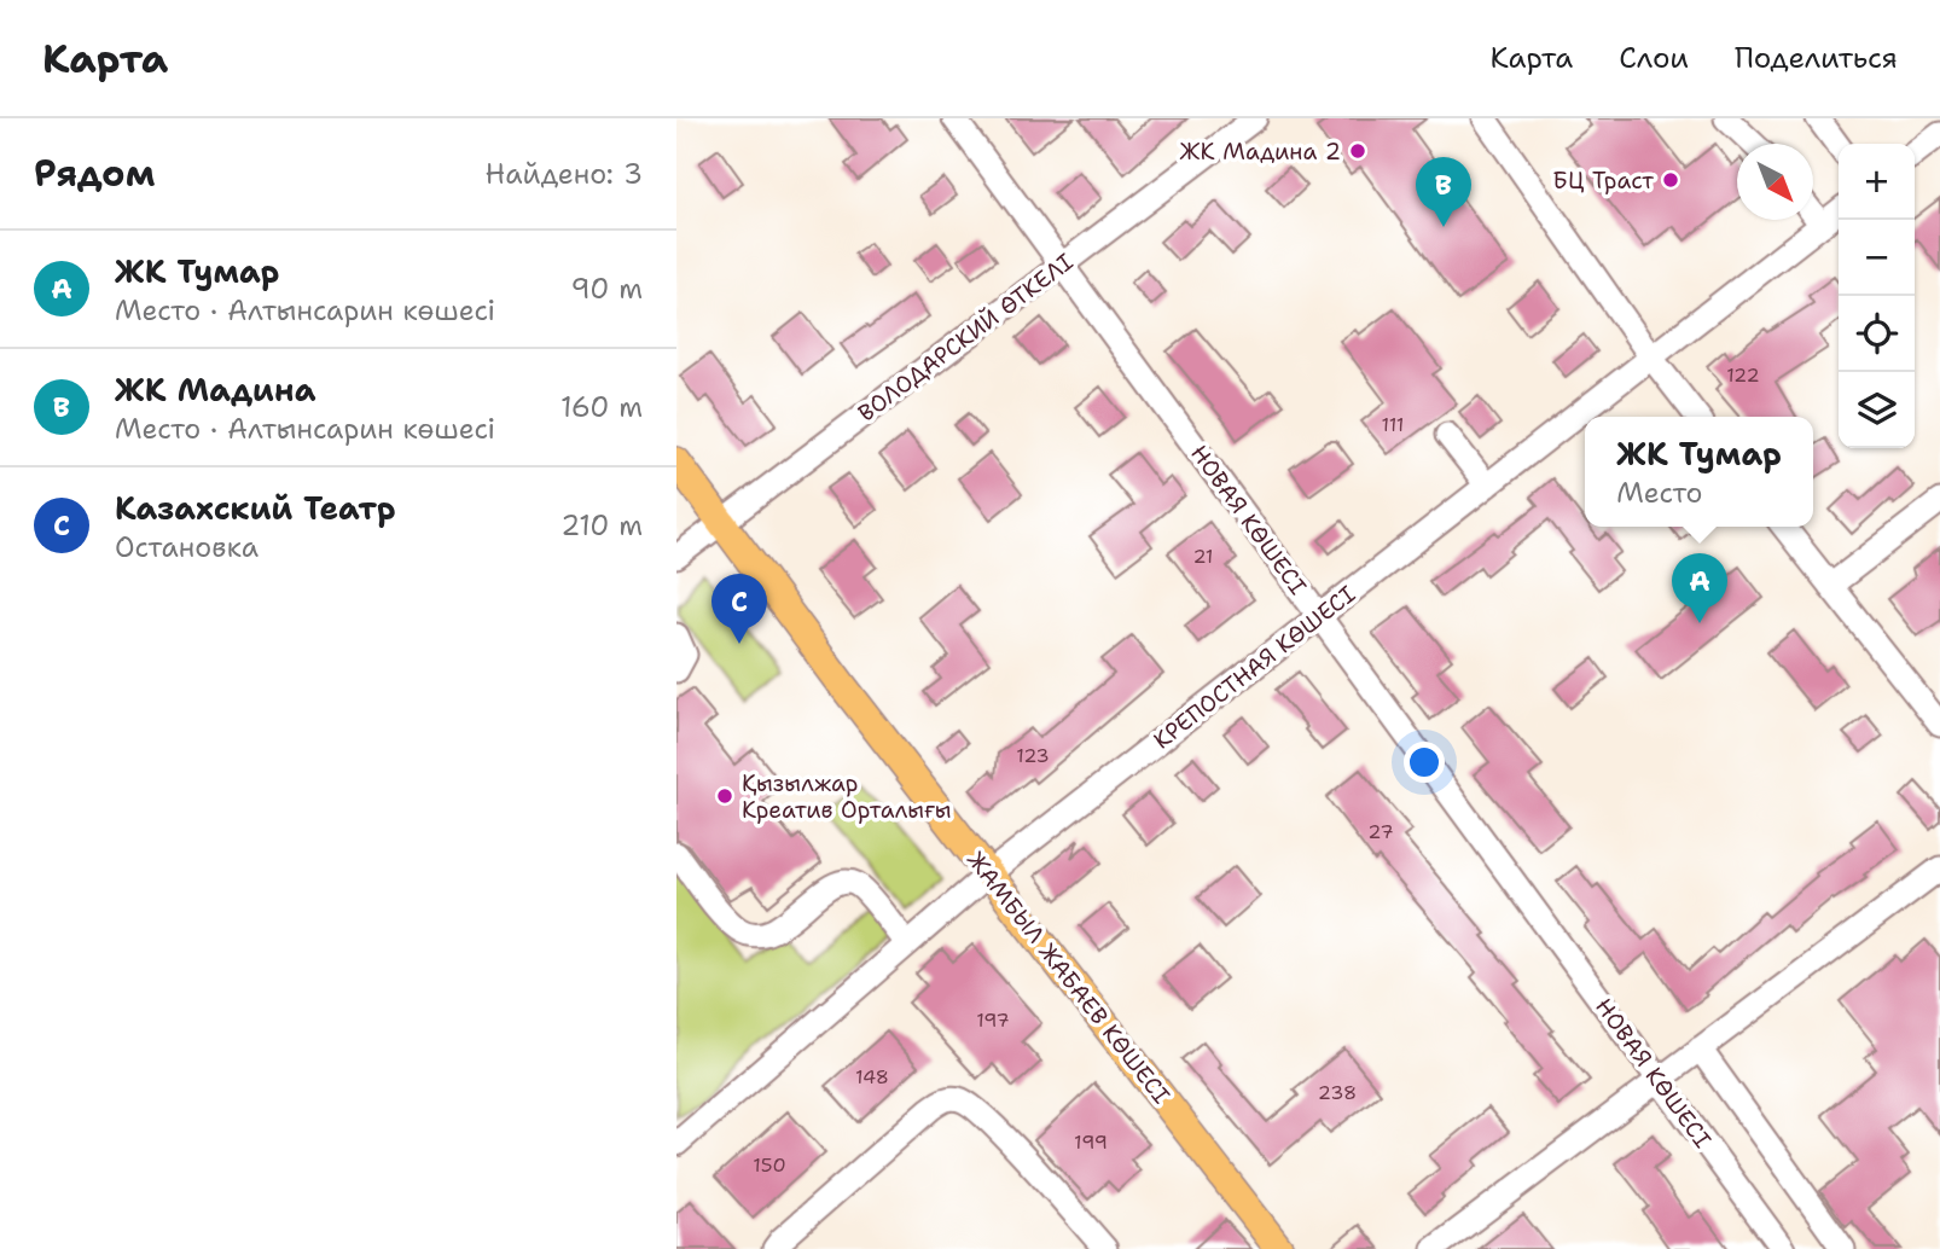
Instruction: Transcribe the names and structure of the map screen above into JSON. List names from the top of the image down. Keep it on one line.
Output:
{"streets":{"main road":["ЖАМБЫЛ ЖАБАЕВ КӨШЕСІ"],"street":["ВОЛОДАРСКИЙ ӨТКЕЛІ","НОВАЯ КӨШЕСІ","КРЕПОСТНАЯ КӨШЕСІ"]},"crossings":[["ВОЛОДАРСКИЙ ӨТКЕЛІ","НОВАЯ КӨШЕСІ"],["ВОЛОДАРСКИЙ ӨТКЕЛІ","ЖАМБЫЛ ЖАБАЕВ КӨШЕСІ"],["НОВАЯ КӨШЕСІ","КРЕПОСТНАЯ КӨШЕСІ"],["КРЕПОСТНАЯ КӨШЕСІ","ЖАМБЫЛ ЖАБАЕВ КӨШЕСІ"]],"places":["ЖК Мадина 2","БЦ Траст","Қызылжар Креатив Орталығы"],"house_numbers":["122","111","21","123","27","197","148","238","199","150"],"north":"bottom right","page":{"header":"Карта","nav":["Карта","Слои","Поделиться"],"heading":["Рядом","Найдено: 3"],"map_buttons":["+","−"],"pins":["B","A","C"],"list":[{"mark":"A","name":"ЖК Тумар","note":"Место · Алтынсарин көшесі","value":"90 m"},{"mark":"B","name":"ЖК Мадина","note":"Место · Алтынсарин көшесі","value":"160 m"},{"mark":"C","name":"Казахский Театр","note":"Остановка","value":"210 m"}],"popup":["ЖК Тумар","Место"]}}
